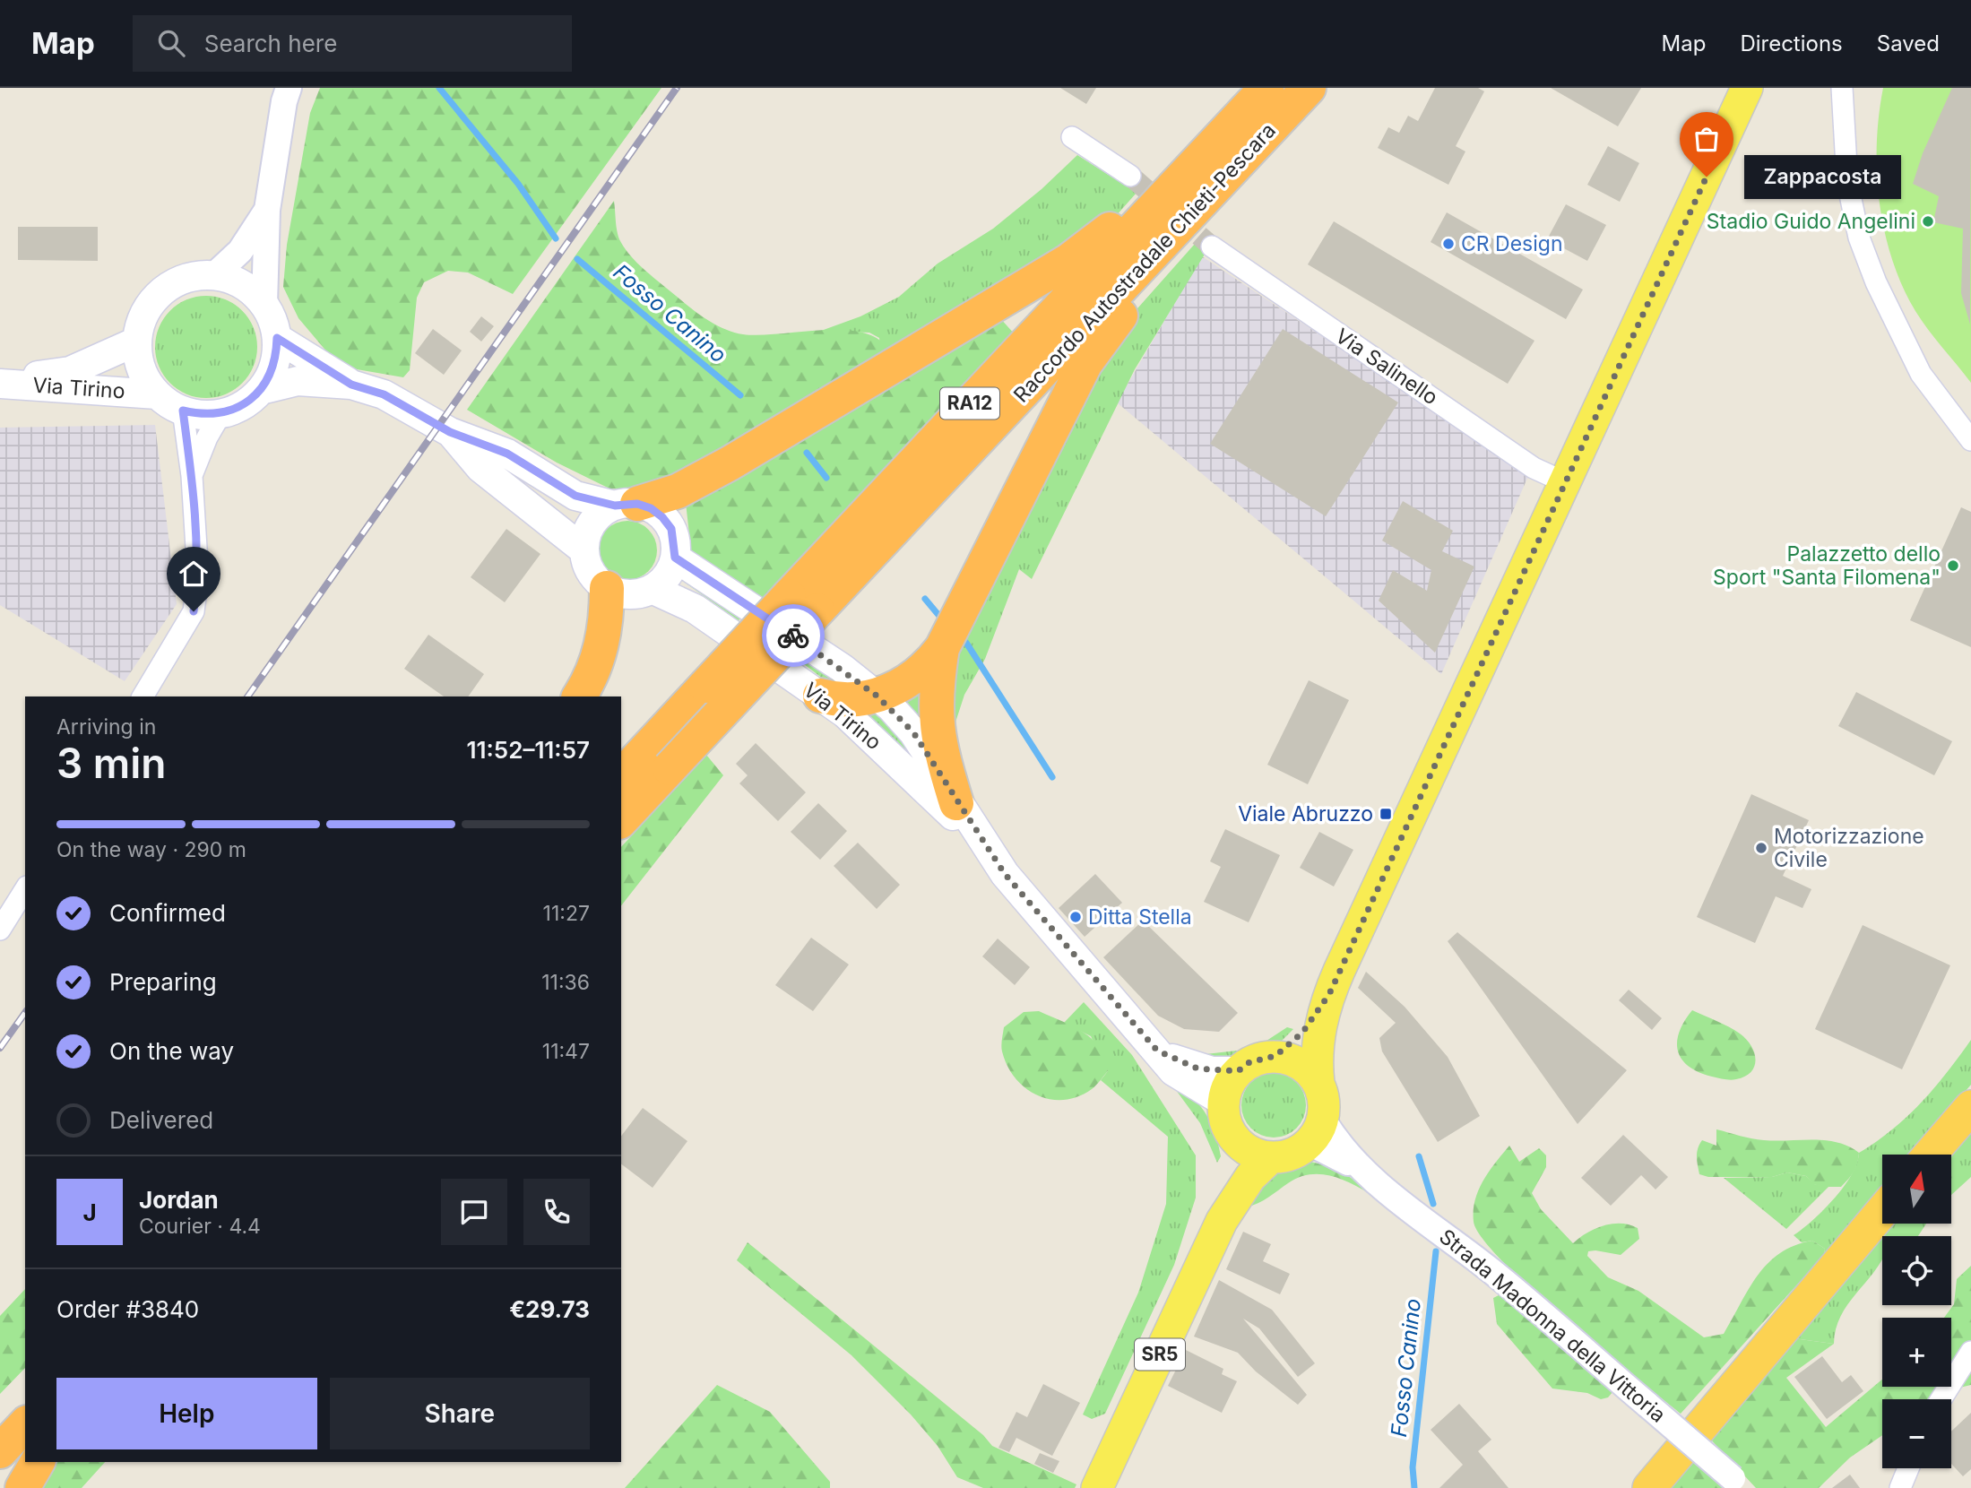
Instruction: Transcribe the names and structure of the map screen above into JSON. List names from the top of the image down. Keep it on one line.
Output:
{"streets":{"highway":["Raccordo Autostradale Chieti-Pescara","RA12"],"main road":["Via Tirino","SR5"],"street":["Via Salinello","Strada Madonna della Vittoria"]},"crossings":[["Via Tirino","Strada Madonna della Vittoria"],["Via Tirino","SR5"],["Strada Madonna della Vittoria","SR5"]],"water":["Fosso Canino"],"places":{"other":["Zappacosta","Stadio Guido Angelini","CR Design","Palazzetto dello Sport \"Santa Filomena\"","Motorizzazione Civile","Ditta Stella"],"transit":["Viale Abruzzo"]},"north":"top","page":{"header":"Map","search":"Search here","nav":["Map","Directions","Saved"],"bubble":"Zappacosta","heading":["3 min","Arriving in","11:52–11:57"],"panel":["Jordan","Courier · 4.4","Order #3840","€29.73"],"bar":"On the way · 290 m","list":[["Confirmed","11:27"],["Preparing","11:36"],["On the way","11:47"],"Delivered"],"map_buttons":["+","−"],"round":"J","buttons":["Help","Share"]}}
